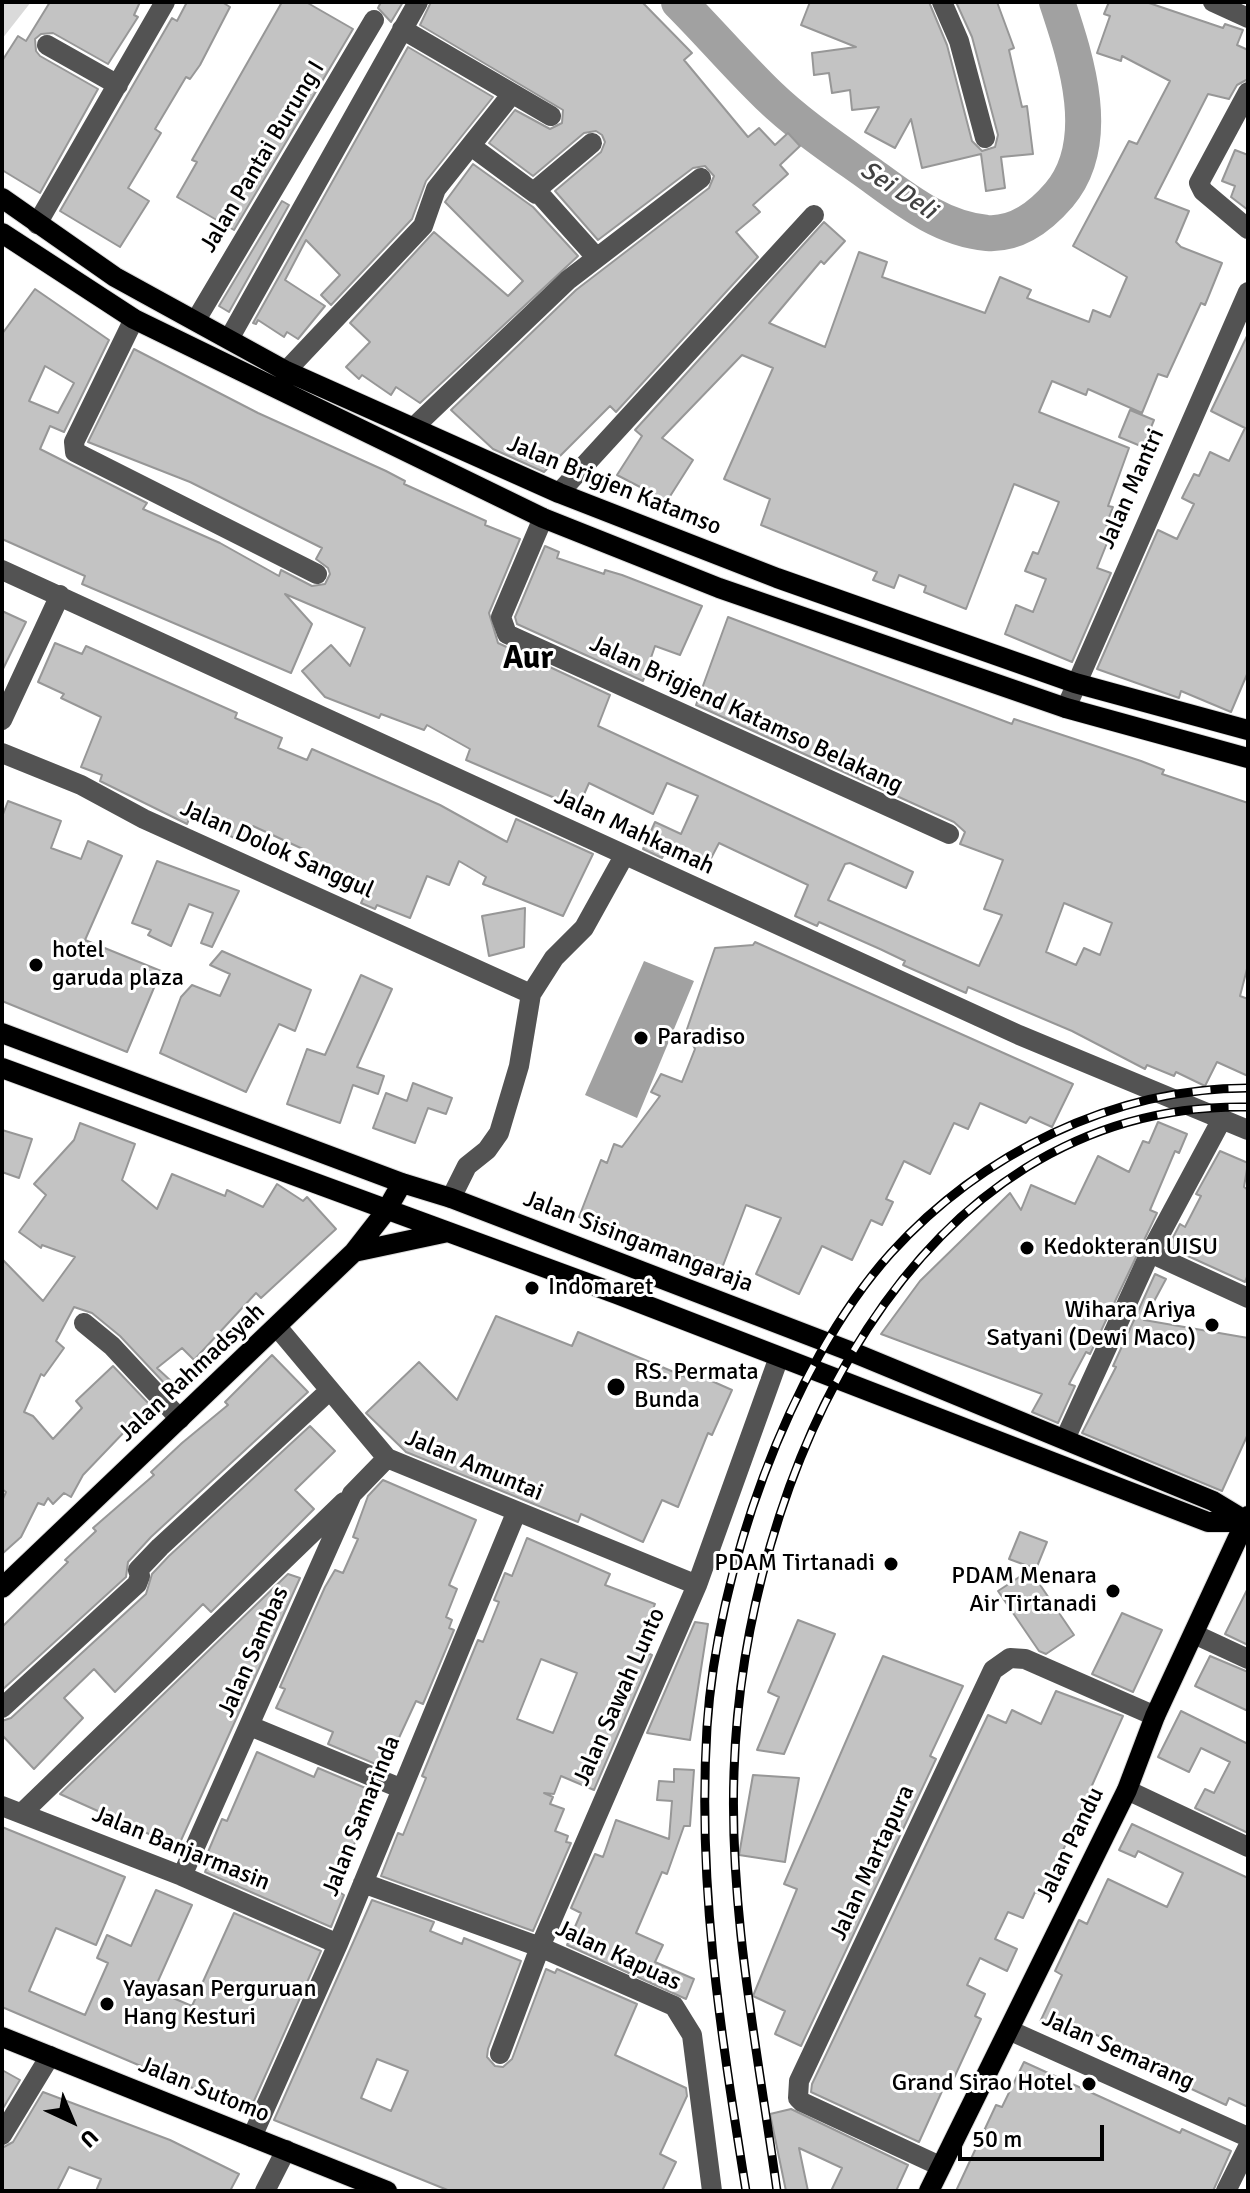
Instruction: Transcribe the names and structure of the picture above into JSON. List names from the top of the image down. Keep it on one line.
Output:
{"streets":{"main road":["Jalan Brigjen Katamso","Jalan Sisingamangaraja","Jalan Rahmadsyah","Jalan Pandu","Jalan Sutomo"],"street":["Jalan Pantai Burung I","Jalan Mantri","Jalan Brigjend Katamso Belakang","Jalan Mahkamah","Jalan Dolok Sanggul","Jalan Amuntai","Jalan Sambas","Jalan Sawah Lunto","Jalan Samarinda","Jalan Banjarmasin","Jalan Martapura","Jalan Kapuas","Jalan Semarang"]},"crossings":[["Jalan Pantai Burung I","Jalan Brigjen Katamso"],["Jalan Brigjen Katamso","Jalan Mantri"],["Jalan Sisingamangaraja","Jalan Rahmadsyah"],["Jalan Sisingamangaraja","Jalan Pandu"],["Jalan Rahmadsyah","Jalan Amuntai"],["Jalan Amuntai","Jalan Sambas"],["Jalan Amuntai","Jalan Sawah Lunto"],["Jalan Amuntai","Jalan Samarinda"],["Jalan Sambas","Jalan Banjarmasin"],["Jalan Sawah Lunto","Jalan Kapuas"],["Jalan Samarinda","Jalan Banjarmasin"],["Jalan Samarinda","Jalan Kapuas"],["Jalan Samarinda","Jalan Sutomo"],["Jalan Pandu","Jalan Martapura"],["Jalan Pandu","Jalan Semarang"]],"districts":["Aur"],"water":["Sei Deli"],"places":["hotel garuda plaza","Paradiso","Kedokteran UISU","Indomaret","Wihara Ariya Satyani (Dewi Maco)","RS. Permata Bunda","PDAM Tirtanadi","PDAM Menara Air Tirtanadi","Yayasan Perguruan Hang Kesturi","Grand Sirao Hotel"],"scale_bar":"50 m","north":"bottom right"}
